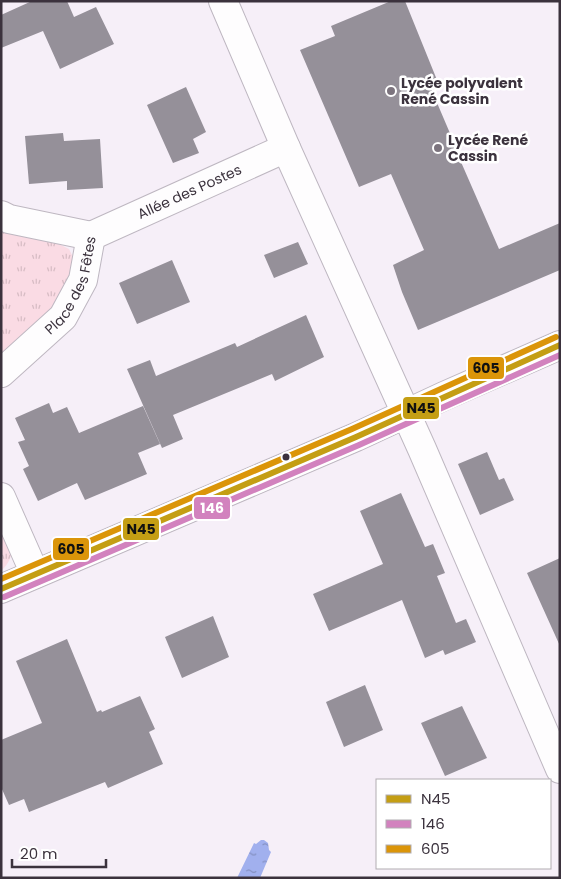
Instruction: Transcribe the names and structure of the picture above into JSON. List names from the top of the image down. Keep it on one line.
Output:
{"streets":{"street":["Allée des Postes","Place des Fêtes"]},"crossings":[["Allée des Postes","Place des Fêtes"]],"places":["Lycée polyvalent René Cassin","Lycée René Cassin"],"lines":["transit line 605","transit line N45","transit line 146"],"legend":["N45","146","605"],"scale_bar":"20 m"}
